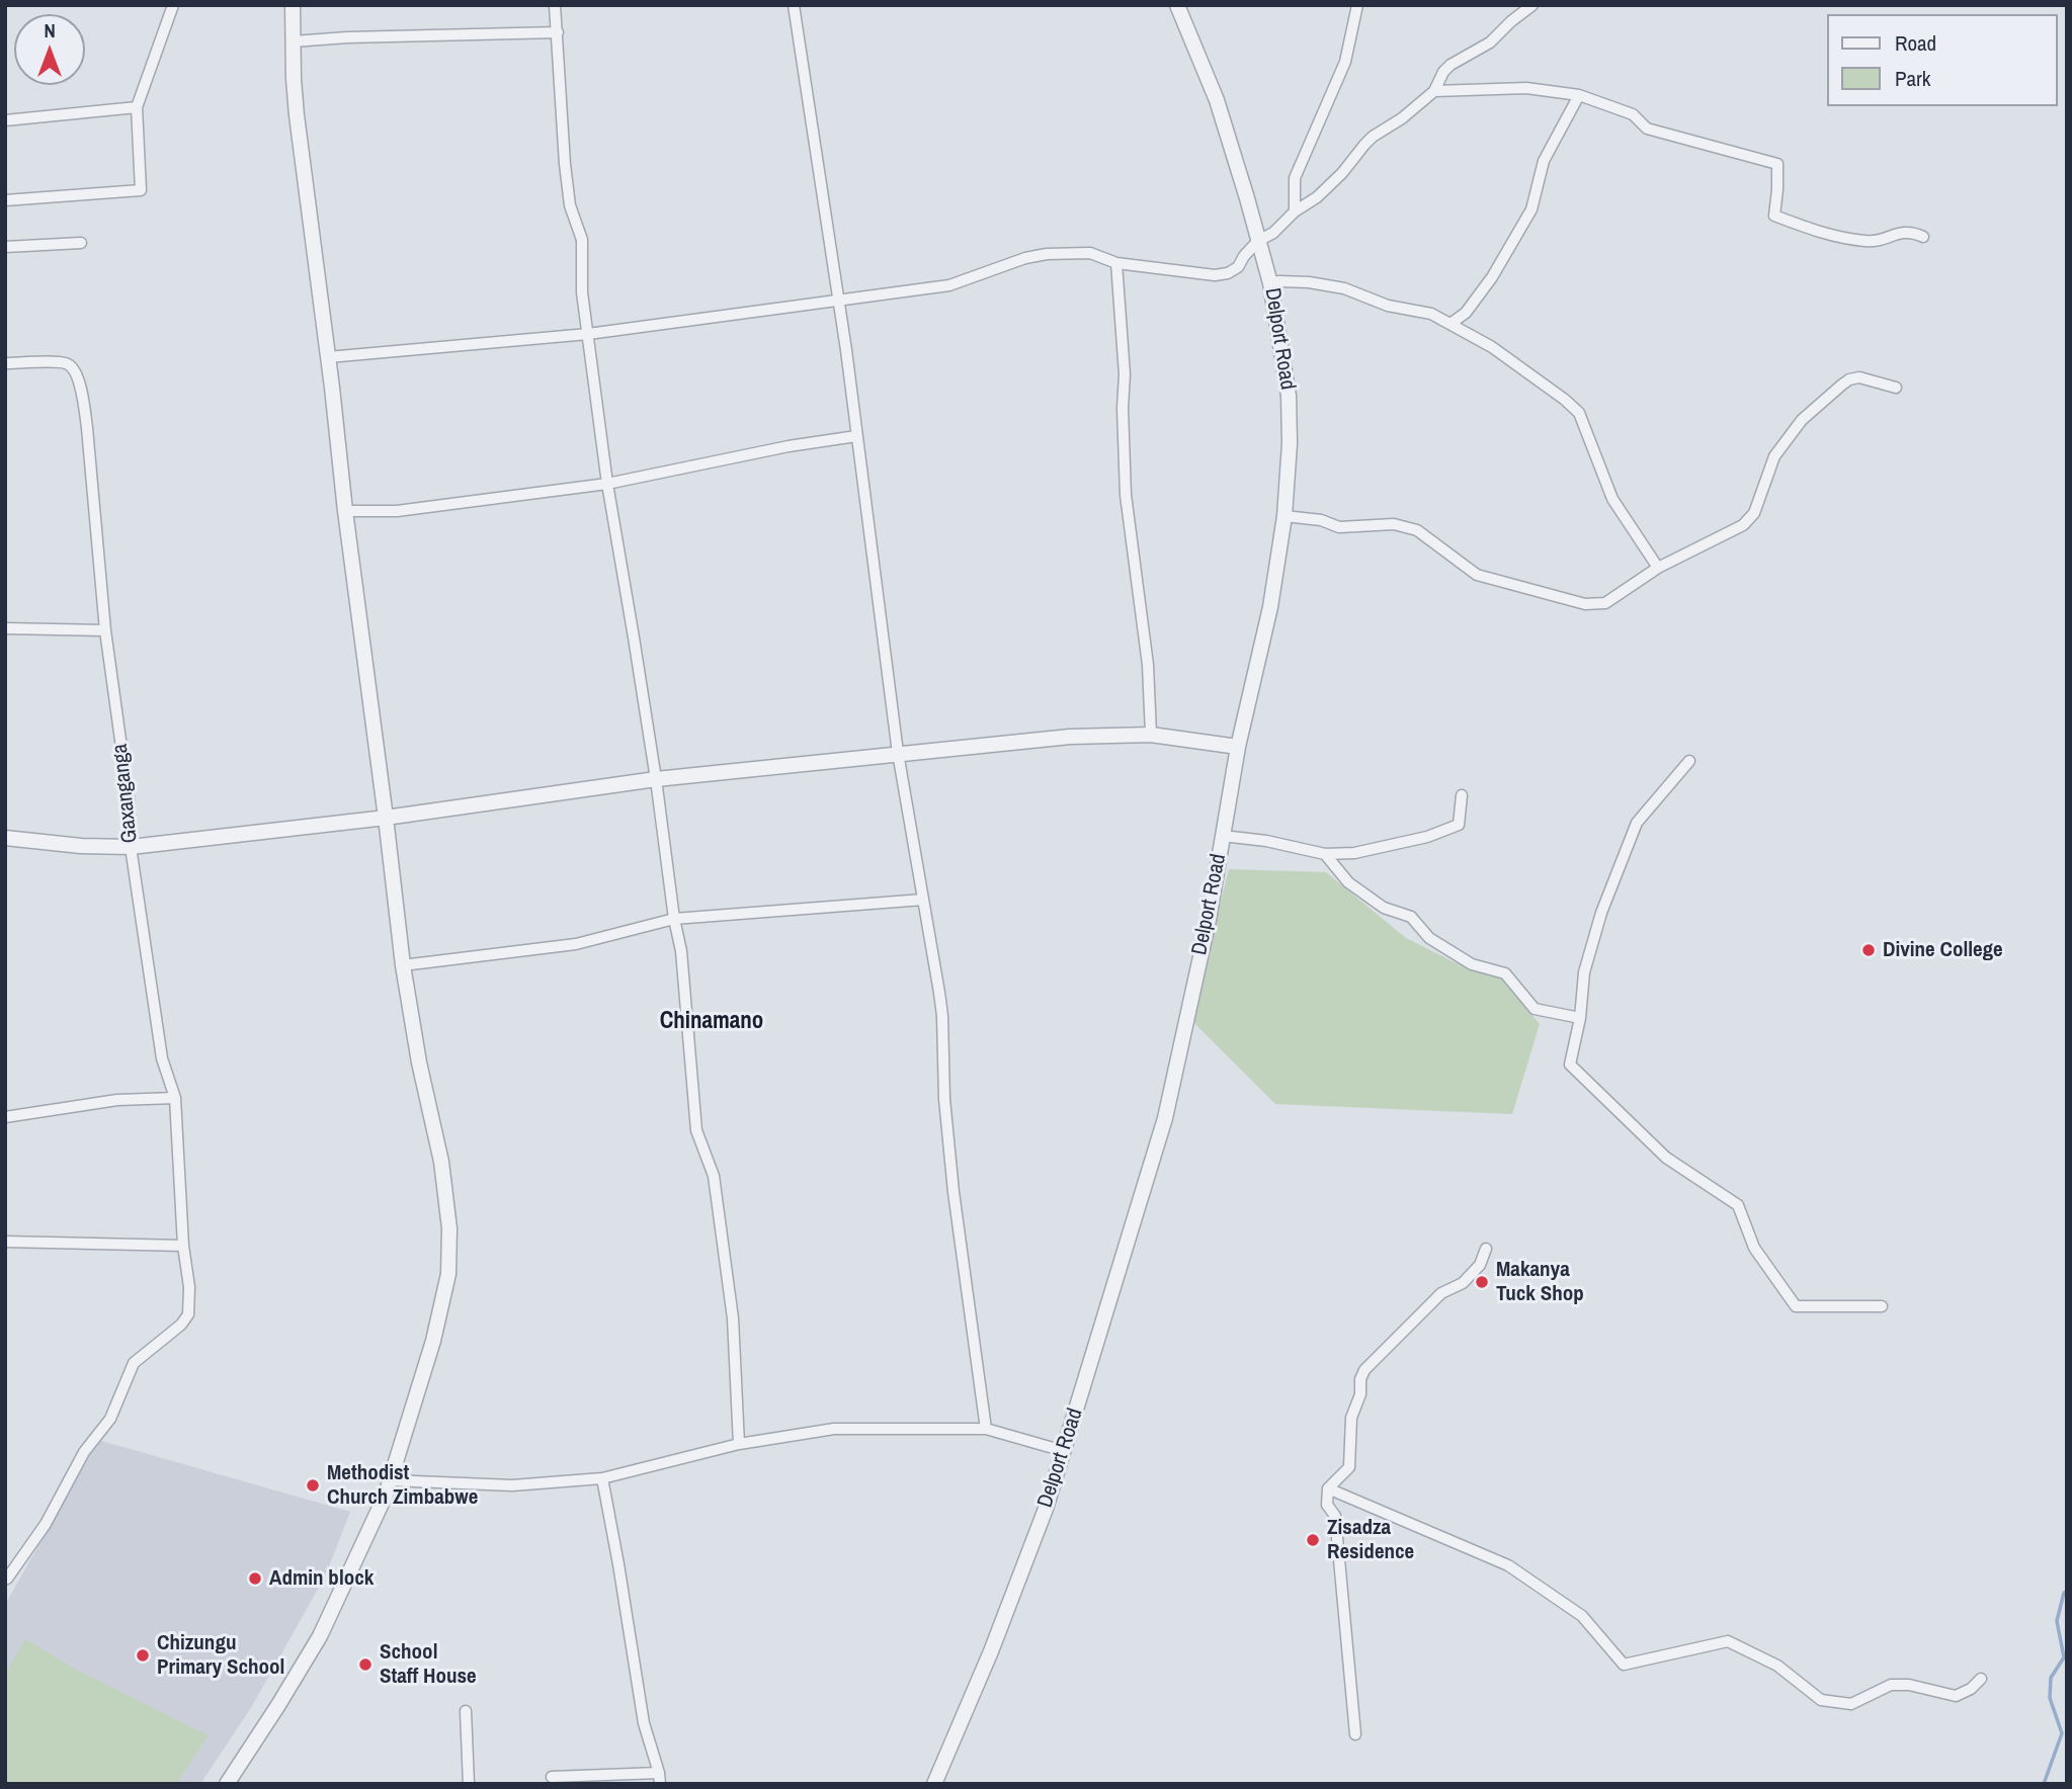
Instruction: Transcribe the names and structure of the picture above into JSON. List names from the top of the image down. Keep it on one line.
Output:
{"streets":{"street":["Delport Road","Gaxanganga"]},"districts":["Chinamano"],"places":["Divine College","Makanya Tuck Shop","Methodist Church Zimbabwe","Zisadza Residence","Admin block","Chizungu Primary School","School Staff House"],"legend":["Road","Park"],"north":"top"}
